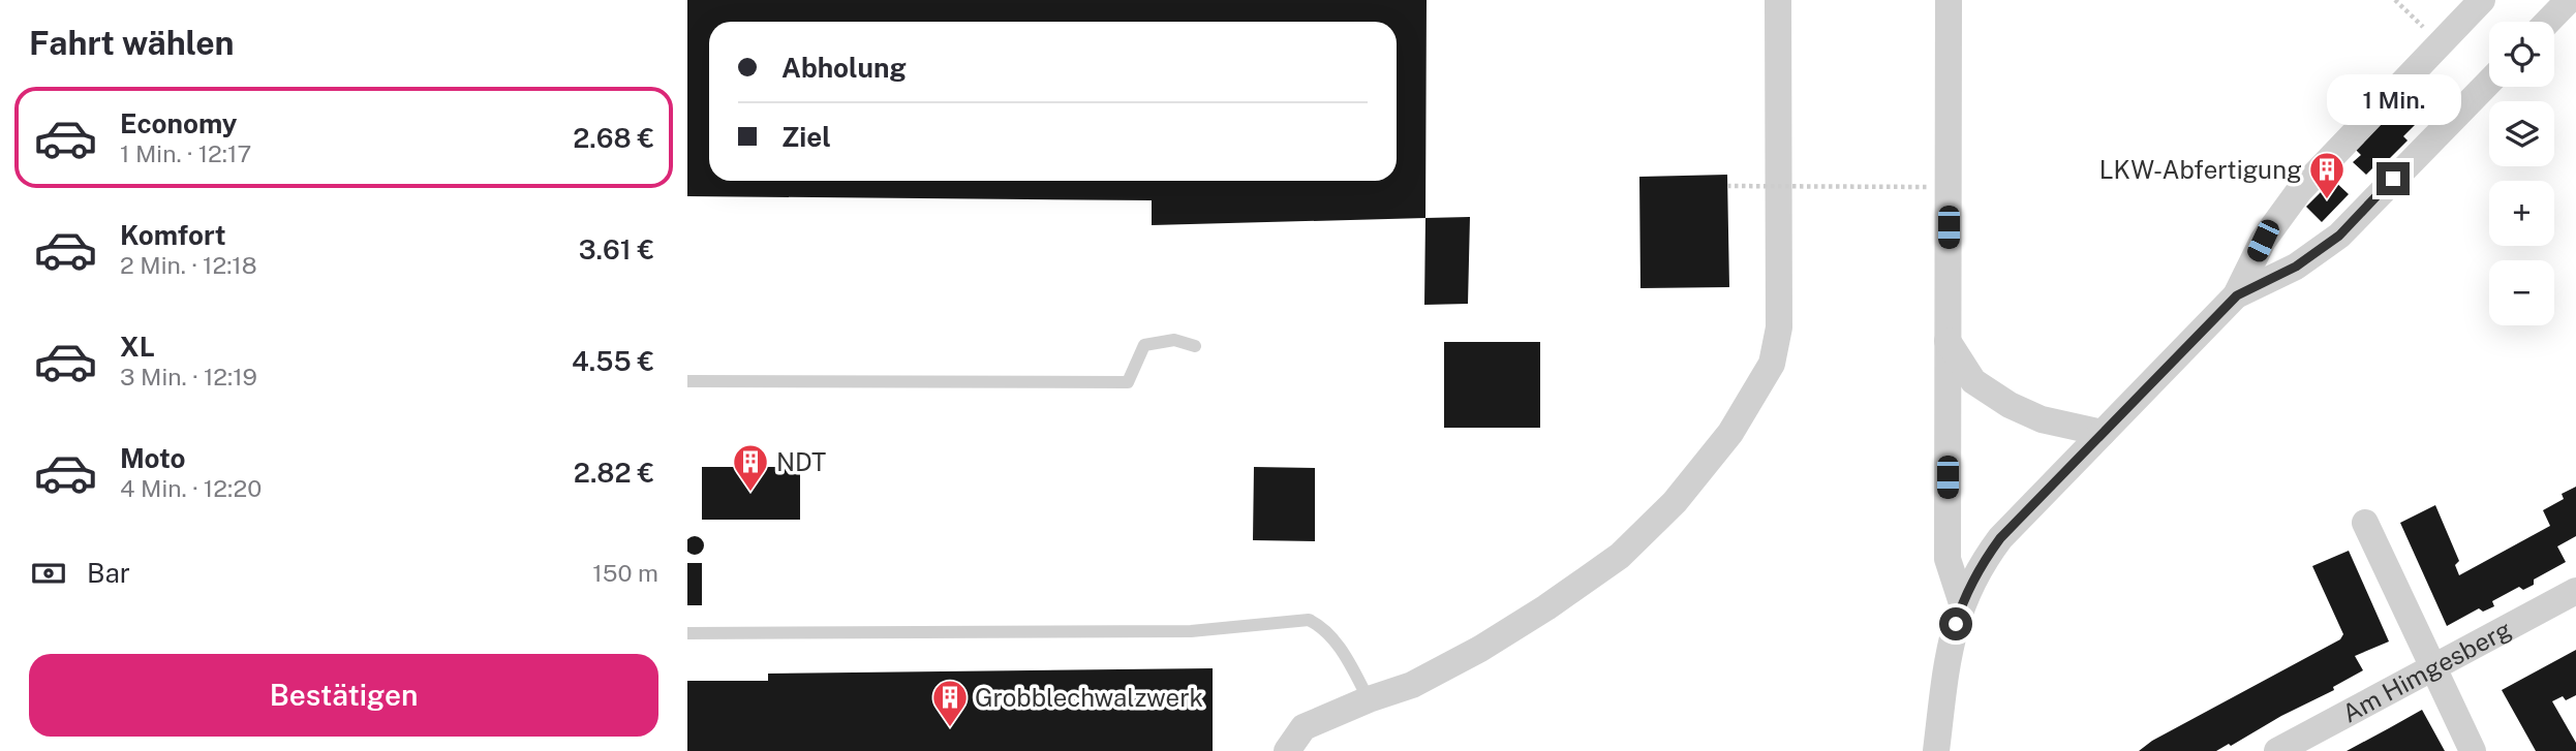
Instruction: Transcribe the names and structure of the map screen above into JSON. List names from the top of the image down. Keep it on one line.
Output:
{"streets":{"street":["Am Himgesberg"]},"places":{"building":["LKW-Abfertigung","NDT","Grobblechwalzwerk"]},"page":{"heading":"Fahrt wählen","map_buttons":["+","−"],"banner":["Abholung","Ziel"],"bubble":"1 Min.","list":[{"name":"Economy","note":"1 Min. · 12:17","value":"2.68 €"},{"name":"Komfort","note":"2 Min. · 12:18","value":"3.61 €"},{"name":"XL","note":"3 Min. · 12:19","value":"4.55 €"},{"name":"Moto","note":"4 Min. · 12:20","value":"2.82 €"}],"pay":["Bar","150 m"],"buttons":"Bestätigen"}}
